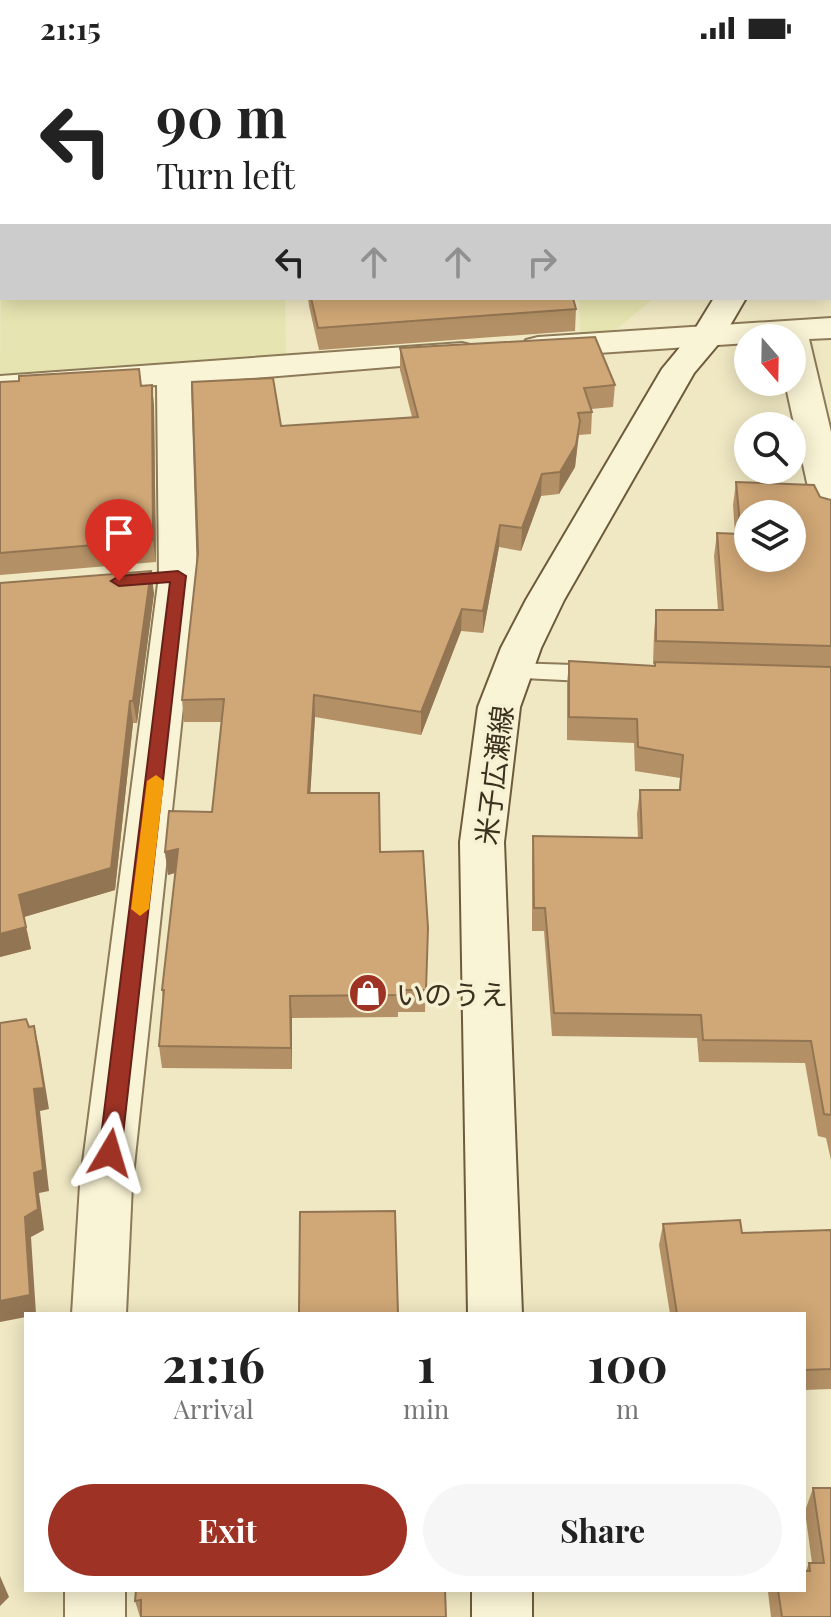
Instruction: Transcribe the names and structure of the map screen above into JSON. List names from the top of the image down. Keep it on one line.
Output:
{"streets":{"street":["米子広瀬線"]},"places":{"shop":["いのうえ"]},"north":"bottom","page":{"status":"21:15","turn":["90 m","Turn left"],"eta":["21:16","Arrival","1","min","100","m"],"buttons":["Exit","Share"]}}
